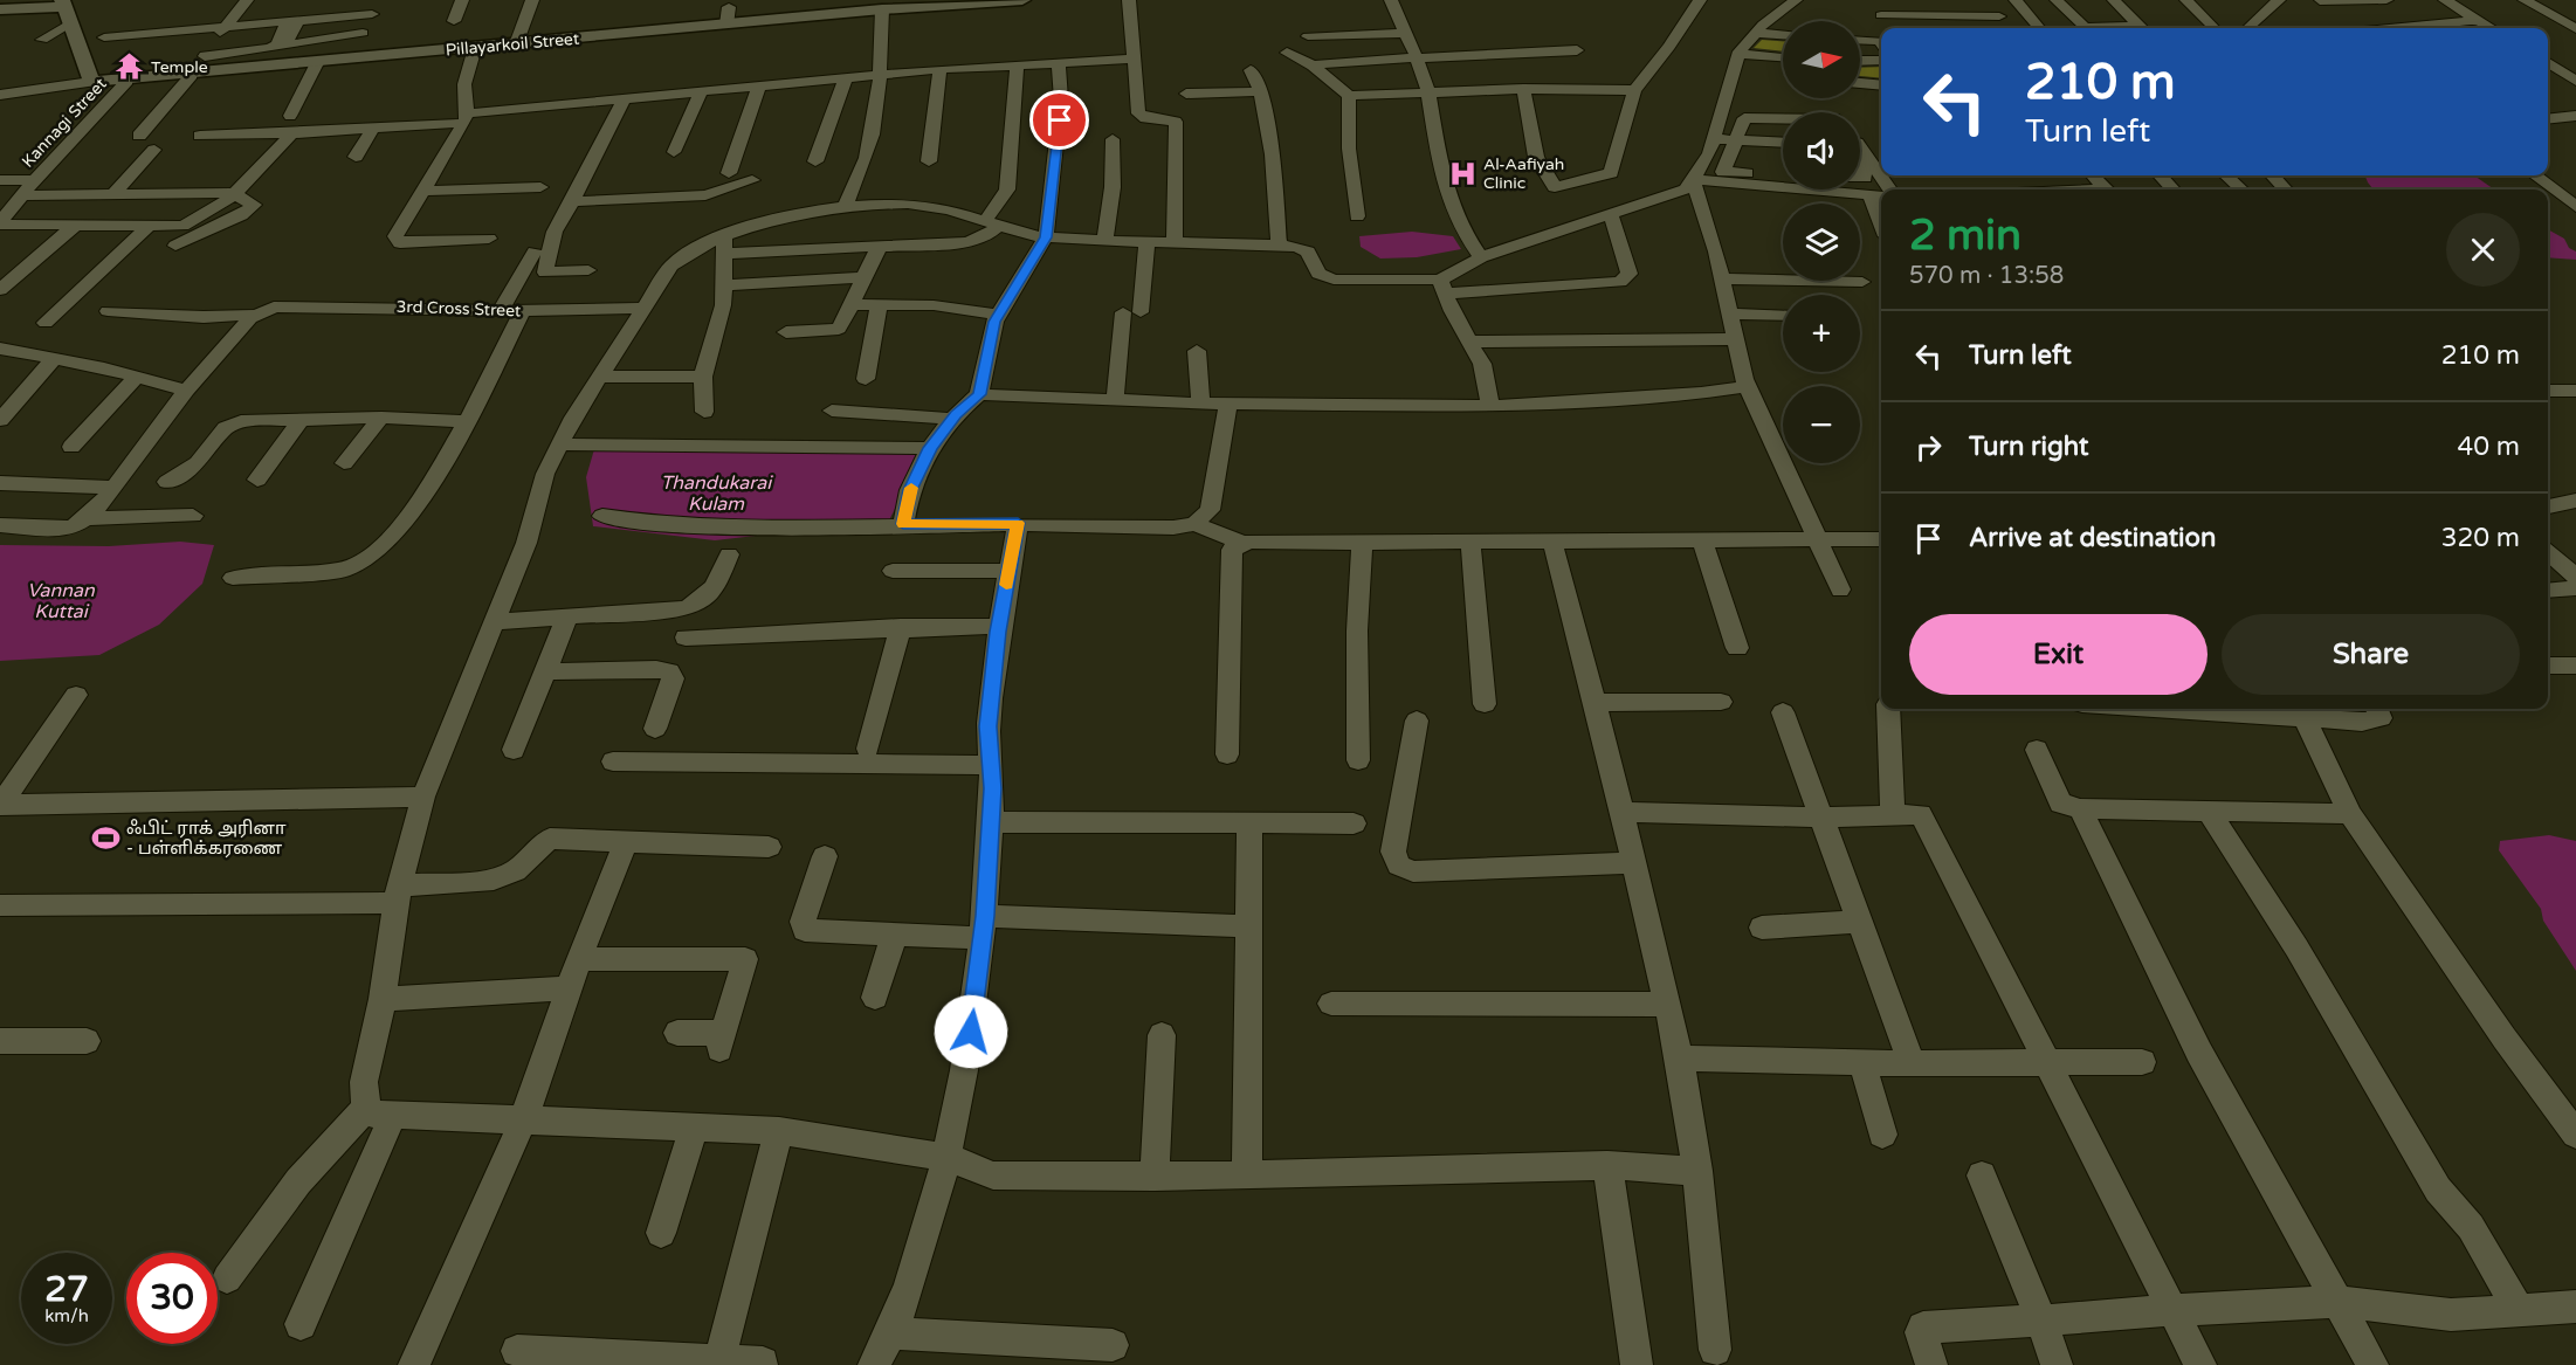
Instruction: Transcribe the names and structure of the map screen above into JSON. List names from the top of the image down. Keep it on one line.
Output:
{"streets":{"street":["Pillayarkoil Street","Kannagi Street","3rd Cross Street"]},"crossings":[["Pillayarkoil Street","Kannagi Street"]],"water":["Thandukarai Kulam","Vannan Kuttai"],"places":{"temple":["Temple"],"hospital":["Al-Aafiyah Clinic"],"sports":["ஃபிட் ராக் அரினா - பள்ளிக்கரணை"]},"north":"right","page":{"map_buttons":["+","−"],"turn":["210 m","Turn left"],"heading":["2 min","570 m · 13:58"],"list":[{"name":"Turn left","value":"210 m"},{"name":"Turn right","value":"40 m"},{"name":"Arrive at destination","value":"320 m"}],"buttons":["Exit","Share"],"speed":"27 km/h","limit":"30"}}
